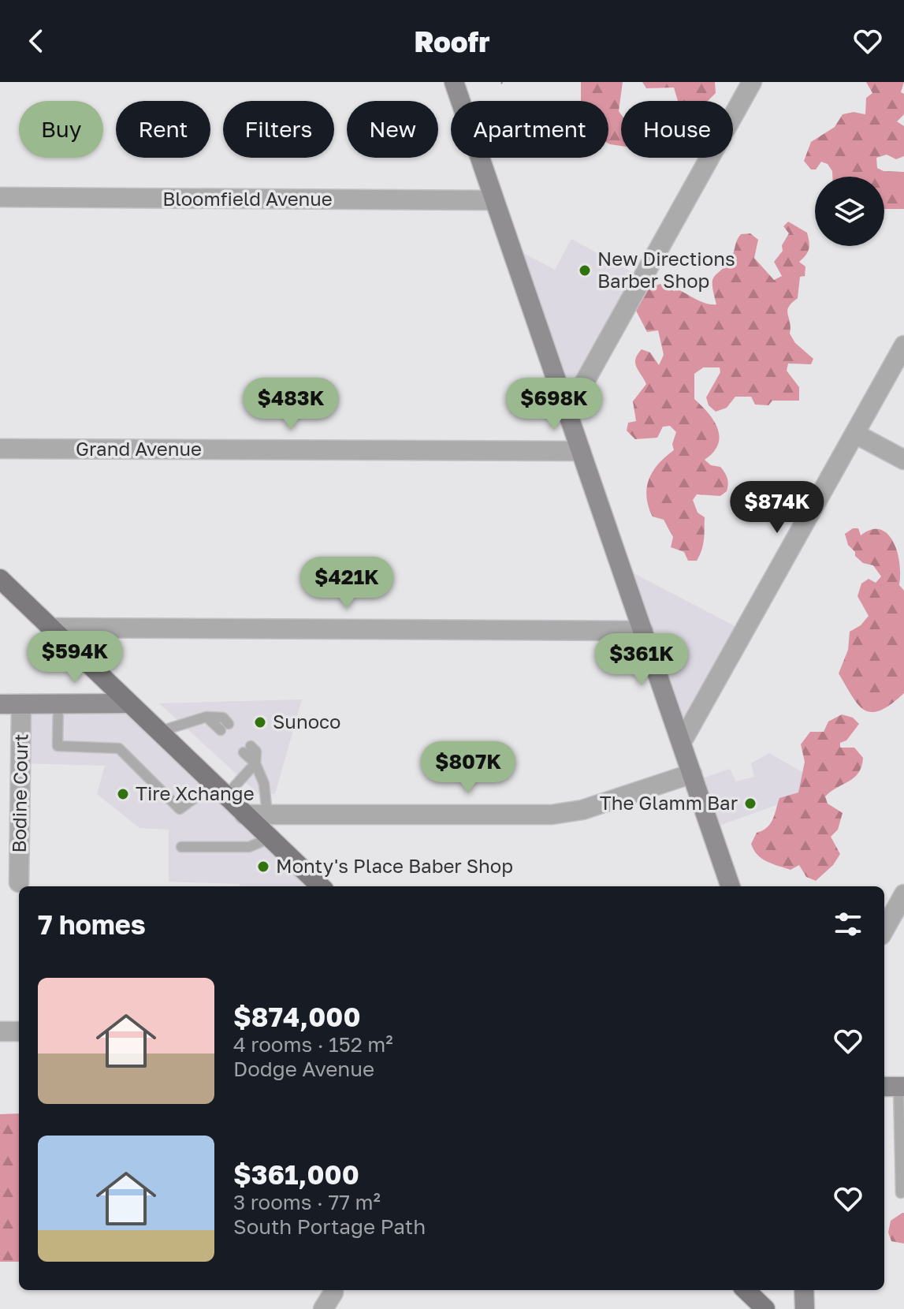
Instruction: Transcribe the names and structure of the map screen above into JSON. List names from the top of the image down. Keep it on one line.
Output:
{"streets":{"street":["Bloomfield Avenue","Grand Avenue","Bodine Court"]},"places":["New Directions Barber Shop","Sunoco","Tire Xchange","The Glamm Bar","Monty's Place Baber Shop"],"page":{"header":"Roofr","chip":["Buy","Rent","Filters","New","Apartment","House"],"price":["$483K","$698K","$874K","$421K","$594K","$361K","$807K"],"heading":"7 homes","list":[{"name":"$874,000","note":"4 rooms · 152 m² · Dodge Avenue"},{"name":"$361,000","note":"3 rooms · 77 m² · South Portage Path"}]}}
